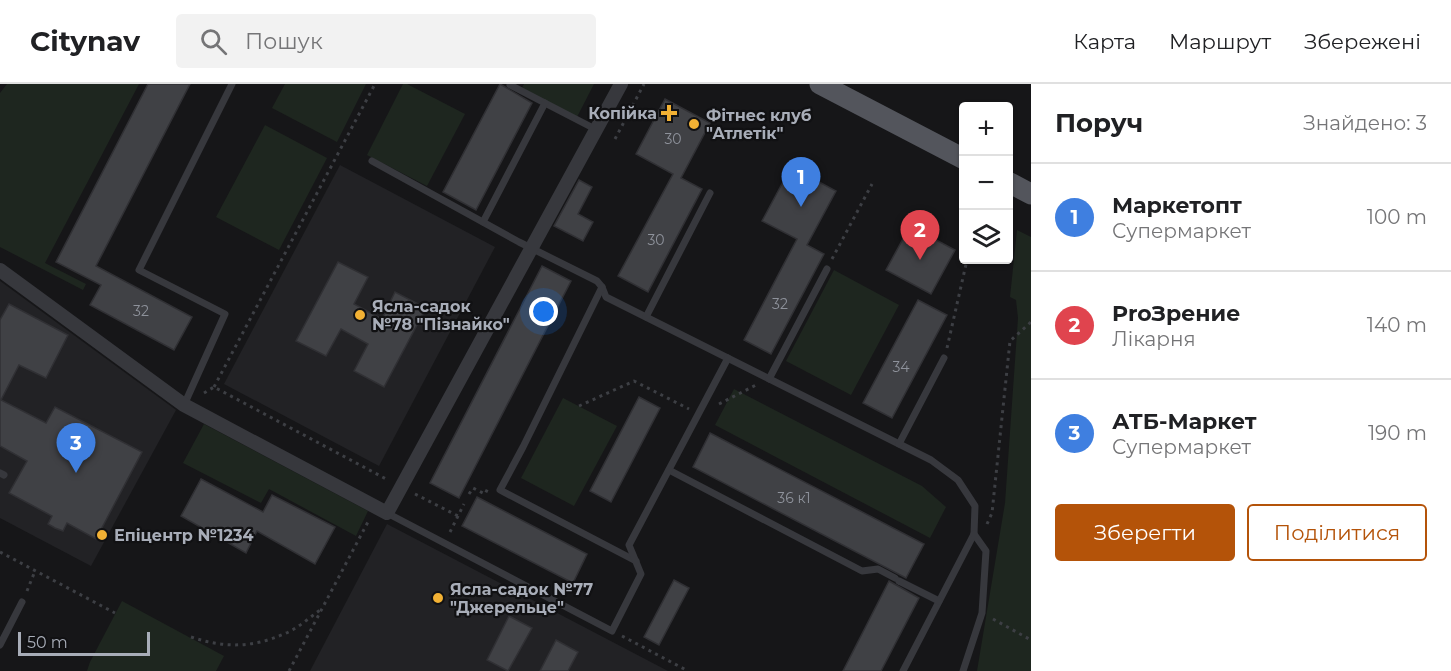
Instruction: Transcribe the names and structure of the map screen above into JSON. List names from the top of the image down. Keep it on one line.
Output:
{"places":{"health":["Копійка"],"other":["Фітнес клуб \"Атлетік\"","Ясла-садок №78 \"Пізнайко\"","Епіцентр №1234","Ясла-садок №77 \"Джерельце\""]},"house_numbers":["30","30","32","32","34","36 к1"],"scale_bar":"50 m","page":{"header":"Citynav","search":"Пошук","nav":["Карта","Маршрут","Збережені"],"heading":["Поруч","Знайдено: 3"],"map_buttons":["+","−"],"pins":["1","2","3"],"list":[{"mark":"1","name":"Маркетопт","note":"Супермаркет","value":"100 m"},{"mark":"2","name":"ProЗрение","note":"Лікарня","value":"140 m"},{"mark":"3","name":"АТБ-Маркет","note":"Супермаркет","value":"190 m"}],"buttons":["Зберегти","Поділитися"],"scale":"50 m"}}
